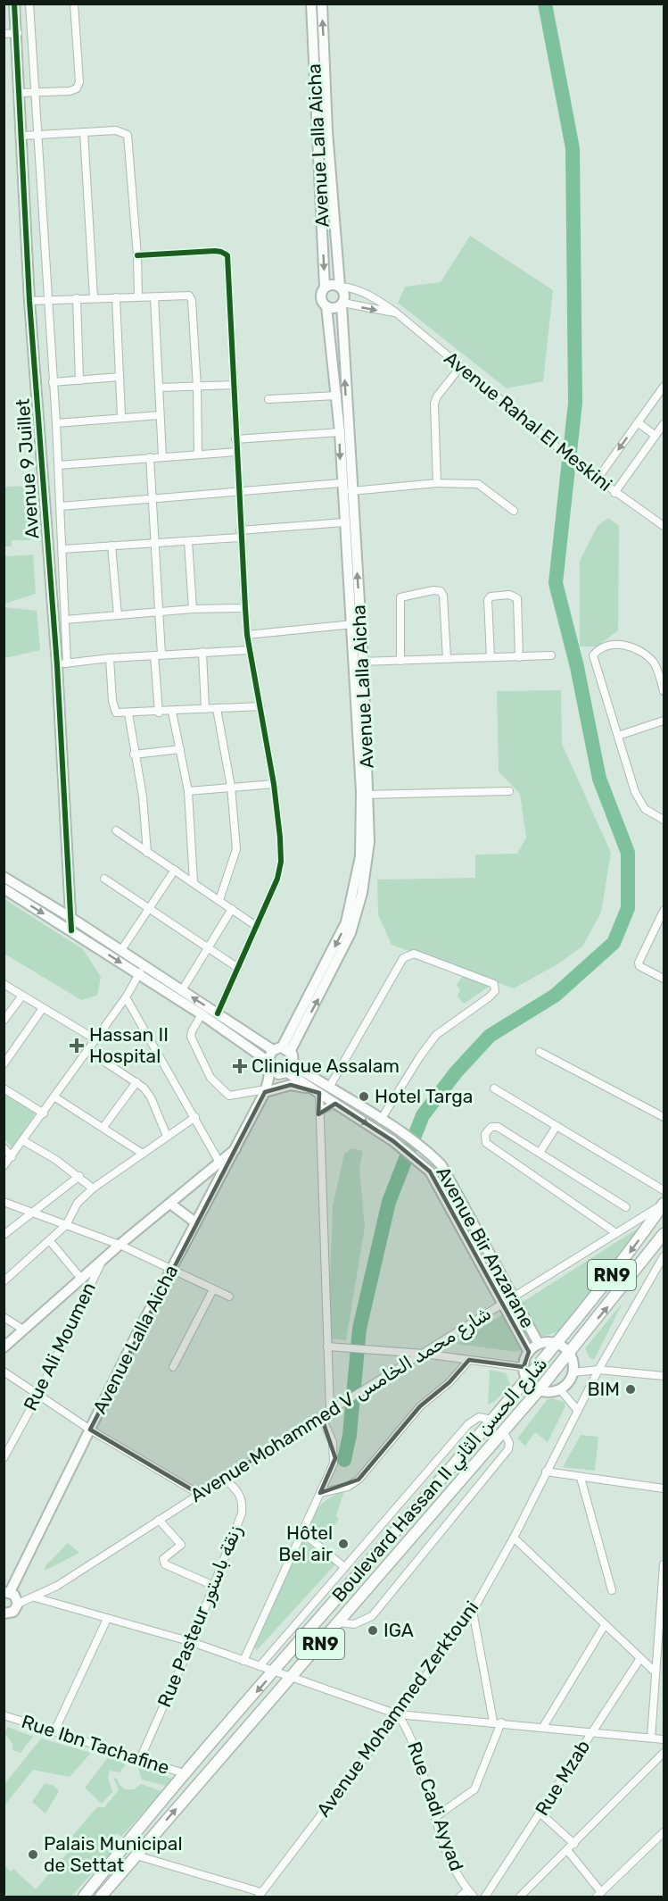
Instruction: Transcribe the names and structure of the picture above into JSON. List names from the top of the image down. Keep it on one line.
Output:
{"streets":{"main road":["RN9","Boulevard Hassan II شارع الحسن الثاني"],"street":["Avenue Lalla Aicha","Avenue Rahal El Meskini","Avenue 9 Juillet","Avenue Bir Anzarane","Rue Ali Moumen","Avenue Mohammed V شارع محمد الخامس","Rue Pasteur زنقة باستور","Avenue Mohammed Zerktouni","Rue Ibn Tachafine","Rue Mzab","Rue Cadi Ayyad"]},"crossings":[["Avenue Lalla Aicha","Avenue Rahal El Meskini"],["Avenue Lalla Aicha","Avenue Bir Anzarane"],["Avenue 9 Juillet","Avenue Bir Anzarane"],["Avenue Bir Anzarane","Avenue Mohammed V شارع محمد الخامس"],["Avenue Mohammed V شارع محمد الخامس","Boulevard Hassan II شارع الحسن الثاني"],["Avenue Mohammed V شارع محمد الخامس","Rue Pasteur زنقة باستور"],["Boulevard Hassan II شارع الحسن الثاني","Rue Ibn Tachafine"],["Rue Pasteur زنقة باستور","Rue Ibn Tachafine"],["Avenue Mohammed Zerktouni","Rue Cadi Ayyad"]],"places":{"health":["Hassan II Hospital","Clinique Assalam"],"other":["Hotel Targa","BIM","Hôtel Bel air","IGA","Palais Municipal de Settat"]}}
